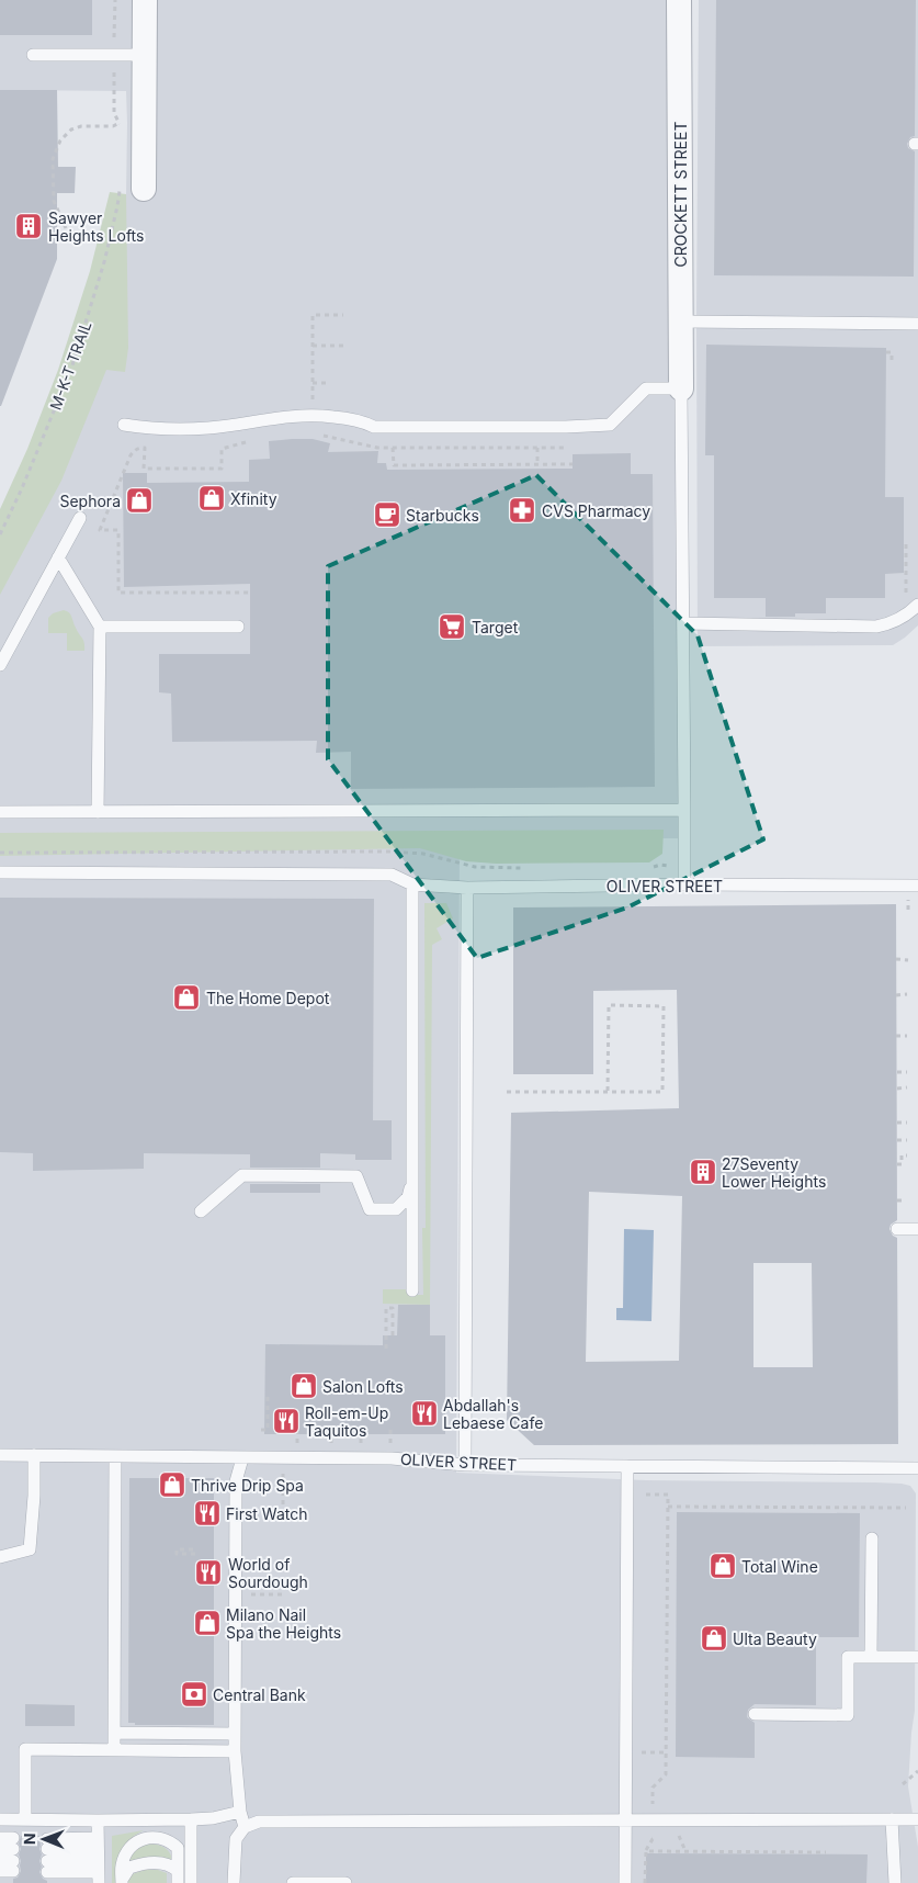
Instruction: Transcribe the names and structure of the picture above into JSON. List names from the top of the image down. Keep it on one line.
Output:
{"streets":{"street":["CROCKETT STREET"],"lane":["OLIVER STREET"],"path":["M-K-T TRAIL"]},"places":{"building":["Sawyer Heights Lofts","27Seventy Lower Heights"],"shop":["Xfinity","Sephora","The Home Depot","Salon Lofts","Thrive Drip Spa","Total Wine","Milano Nail Spa the Heights","Ulta Beauty"],"pharmacy":["CVS Pharmacy"],"cafe":["Starbucks"],"supermarket":["Target"],"restaurant":["Abdallah's Lebaese Cafe","Roll-em-Up Taquitos","First Watch","World of Sourdough"],"bank":["Central Bank"]},"north":"left"}
